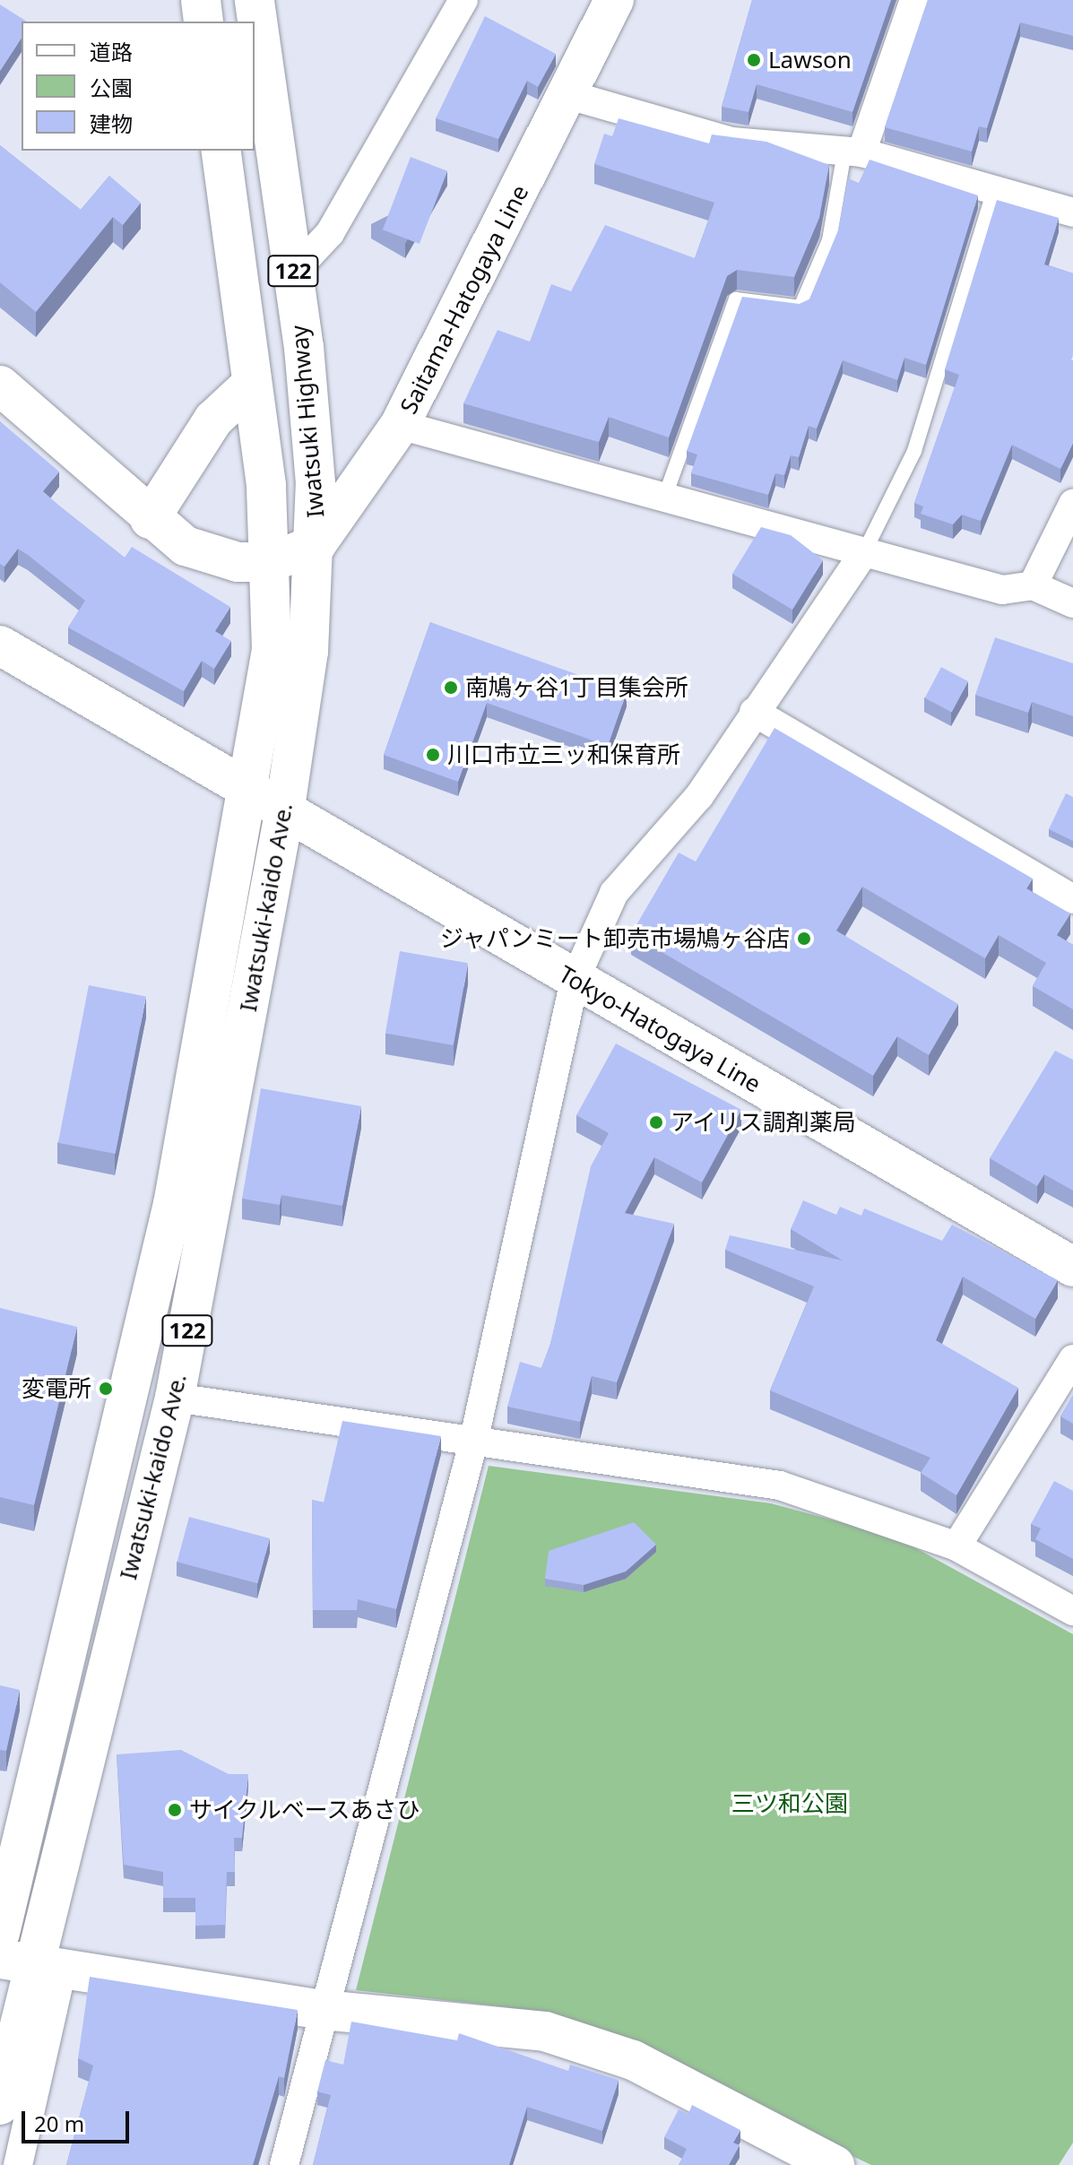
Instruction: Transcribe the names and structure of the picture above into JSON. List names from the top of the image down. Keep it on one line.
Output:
{"streets":{"main road":["122","Saitama-Hatogaya Line","Iwatsuki Highway","Iwatsuki-kaido Ave.","Tokyo-Hatogaya Line"]},"crossings":[["Saitama-Hatogaya Line","Iwatsuki Highway"],["Saitama-Hatogaya Line","Iwatsuki-kaido Ave."],["Iwatsuki Highway","Iwatsuki-kaido Ave."],["Iwatsuki-kaido Ave.","Tokyo-Hatogaya Line"]],"parks":["三ツ和公園"],"places":["Lawson","南鳩ヶ谷1丁目集会所","川口市立三ッ和保育所","ジャパンミート卸売市場鳩ヶ谷店","アイリス調剤薬局","変電所","サイクルベースあさひ"],"legend":["道路","公園","建物"],"scale_bar":"20 m"}
